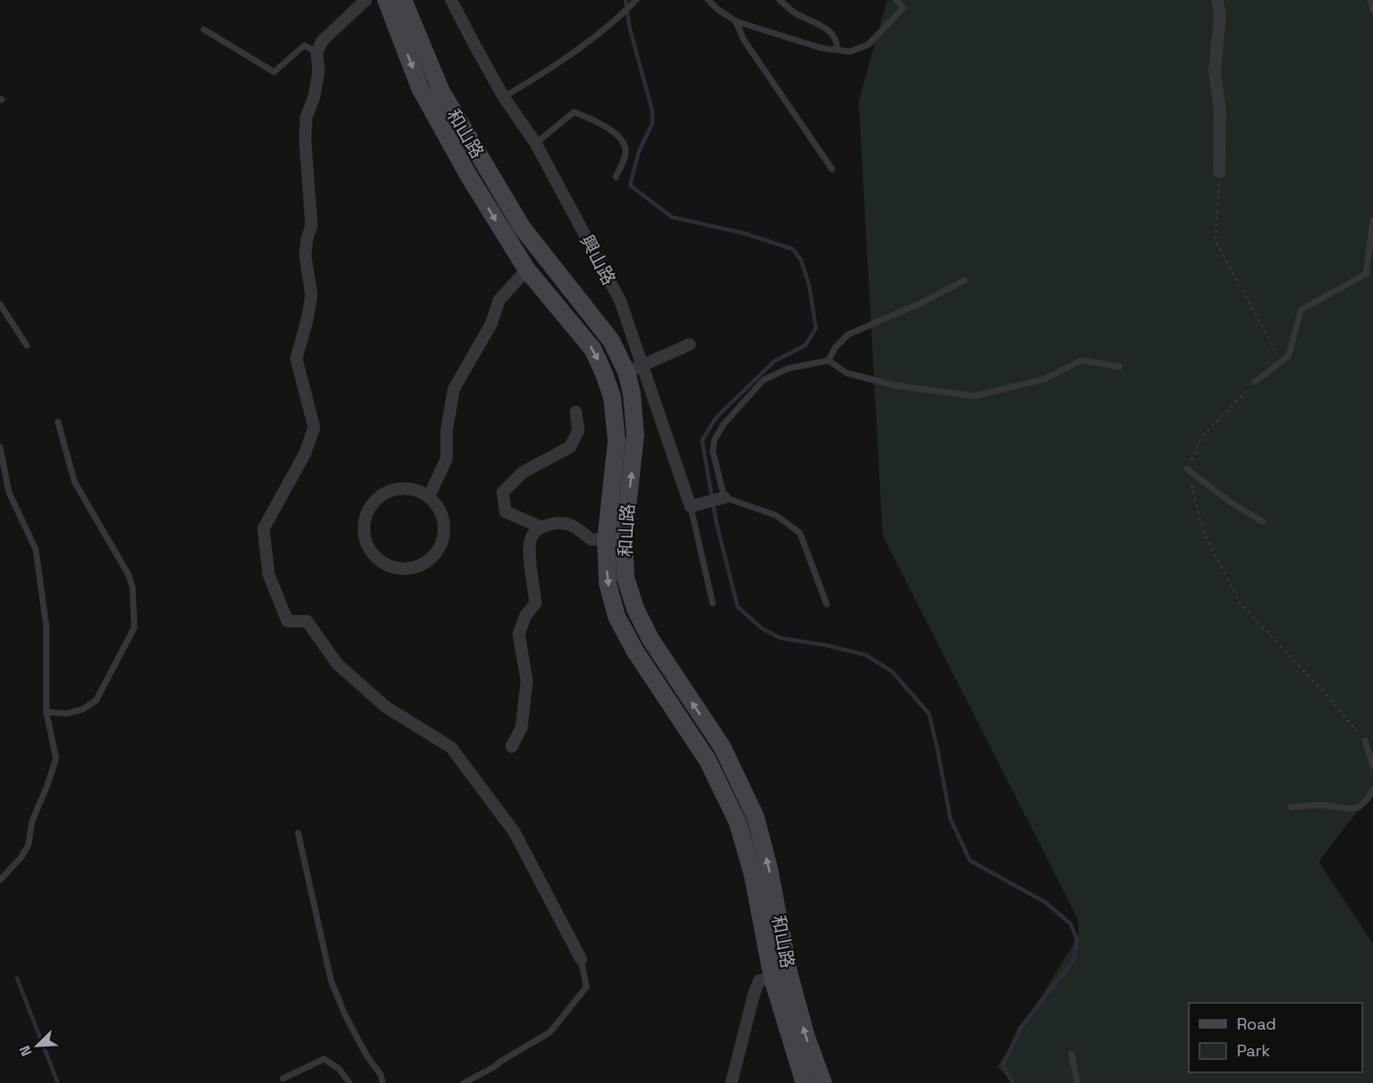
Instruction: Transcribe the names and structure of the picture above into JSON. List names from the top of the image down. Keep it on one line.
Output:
{"streets":{"main road":["和山路"],"street":["興山路"]},"crossings":[["和山路","興山路"]],"legend":["Road","Park"],"north":"bottom left"}
